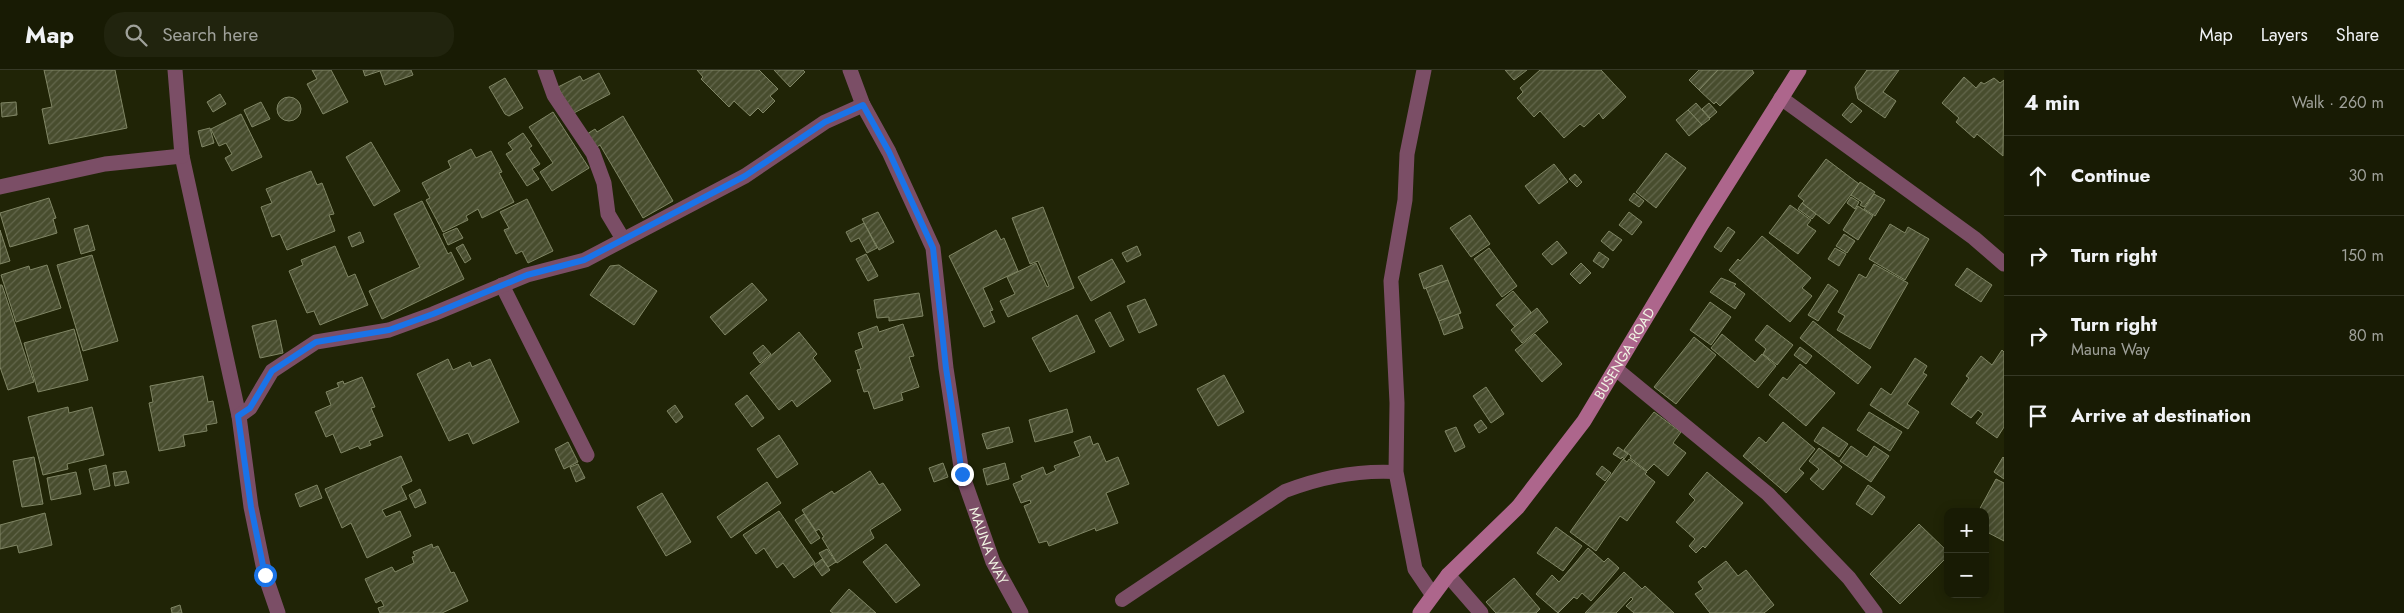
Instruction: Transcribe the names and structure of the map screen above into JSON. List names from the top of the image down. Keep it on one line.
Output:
{"streets":{"street":["BUSENGA ROAD","MAUNA WAY"]},"page":{"header":"Map","search":"Search here","nav":["Map","Layers","Share"],"heading":["4 min","Walk · 260 m"],"list":[["Continue","30 m"],["Turn right","150 m"],["Turn right","Mauna Way","80 m"],"Arrive at destination"],"map_buttons":["+","−"]}}
